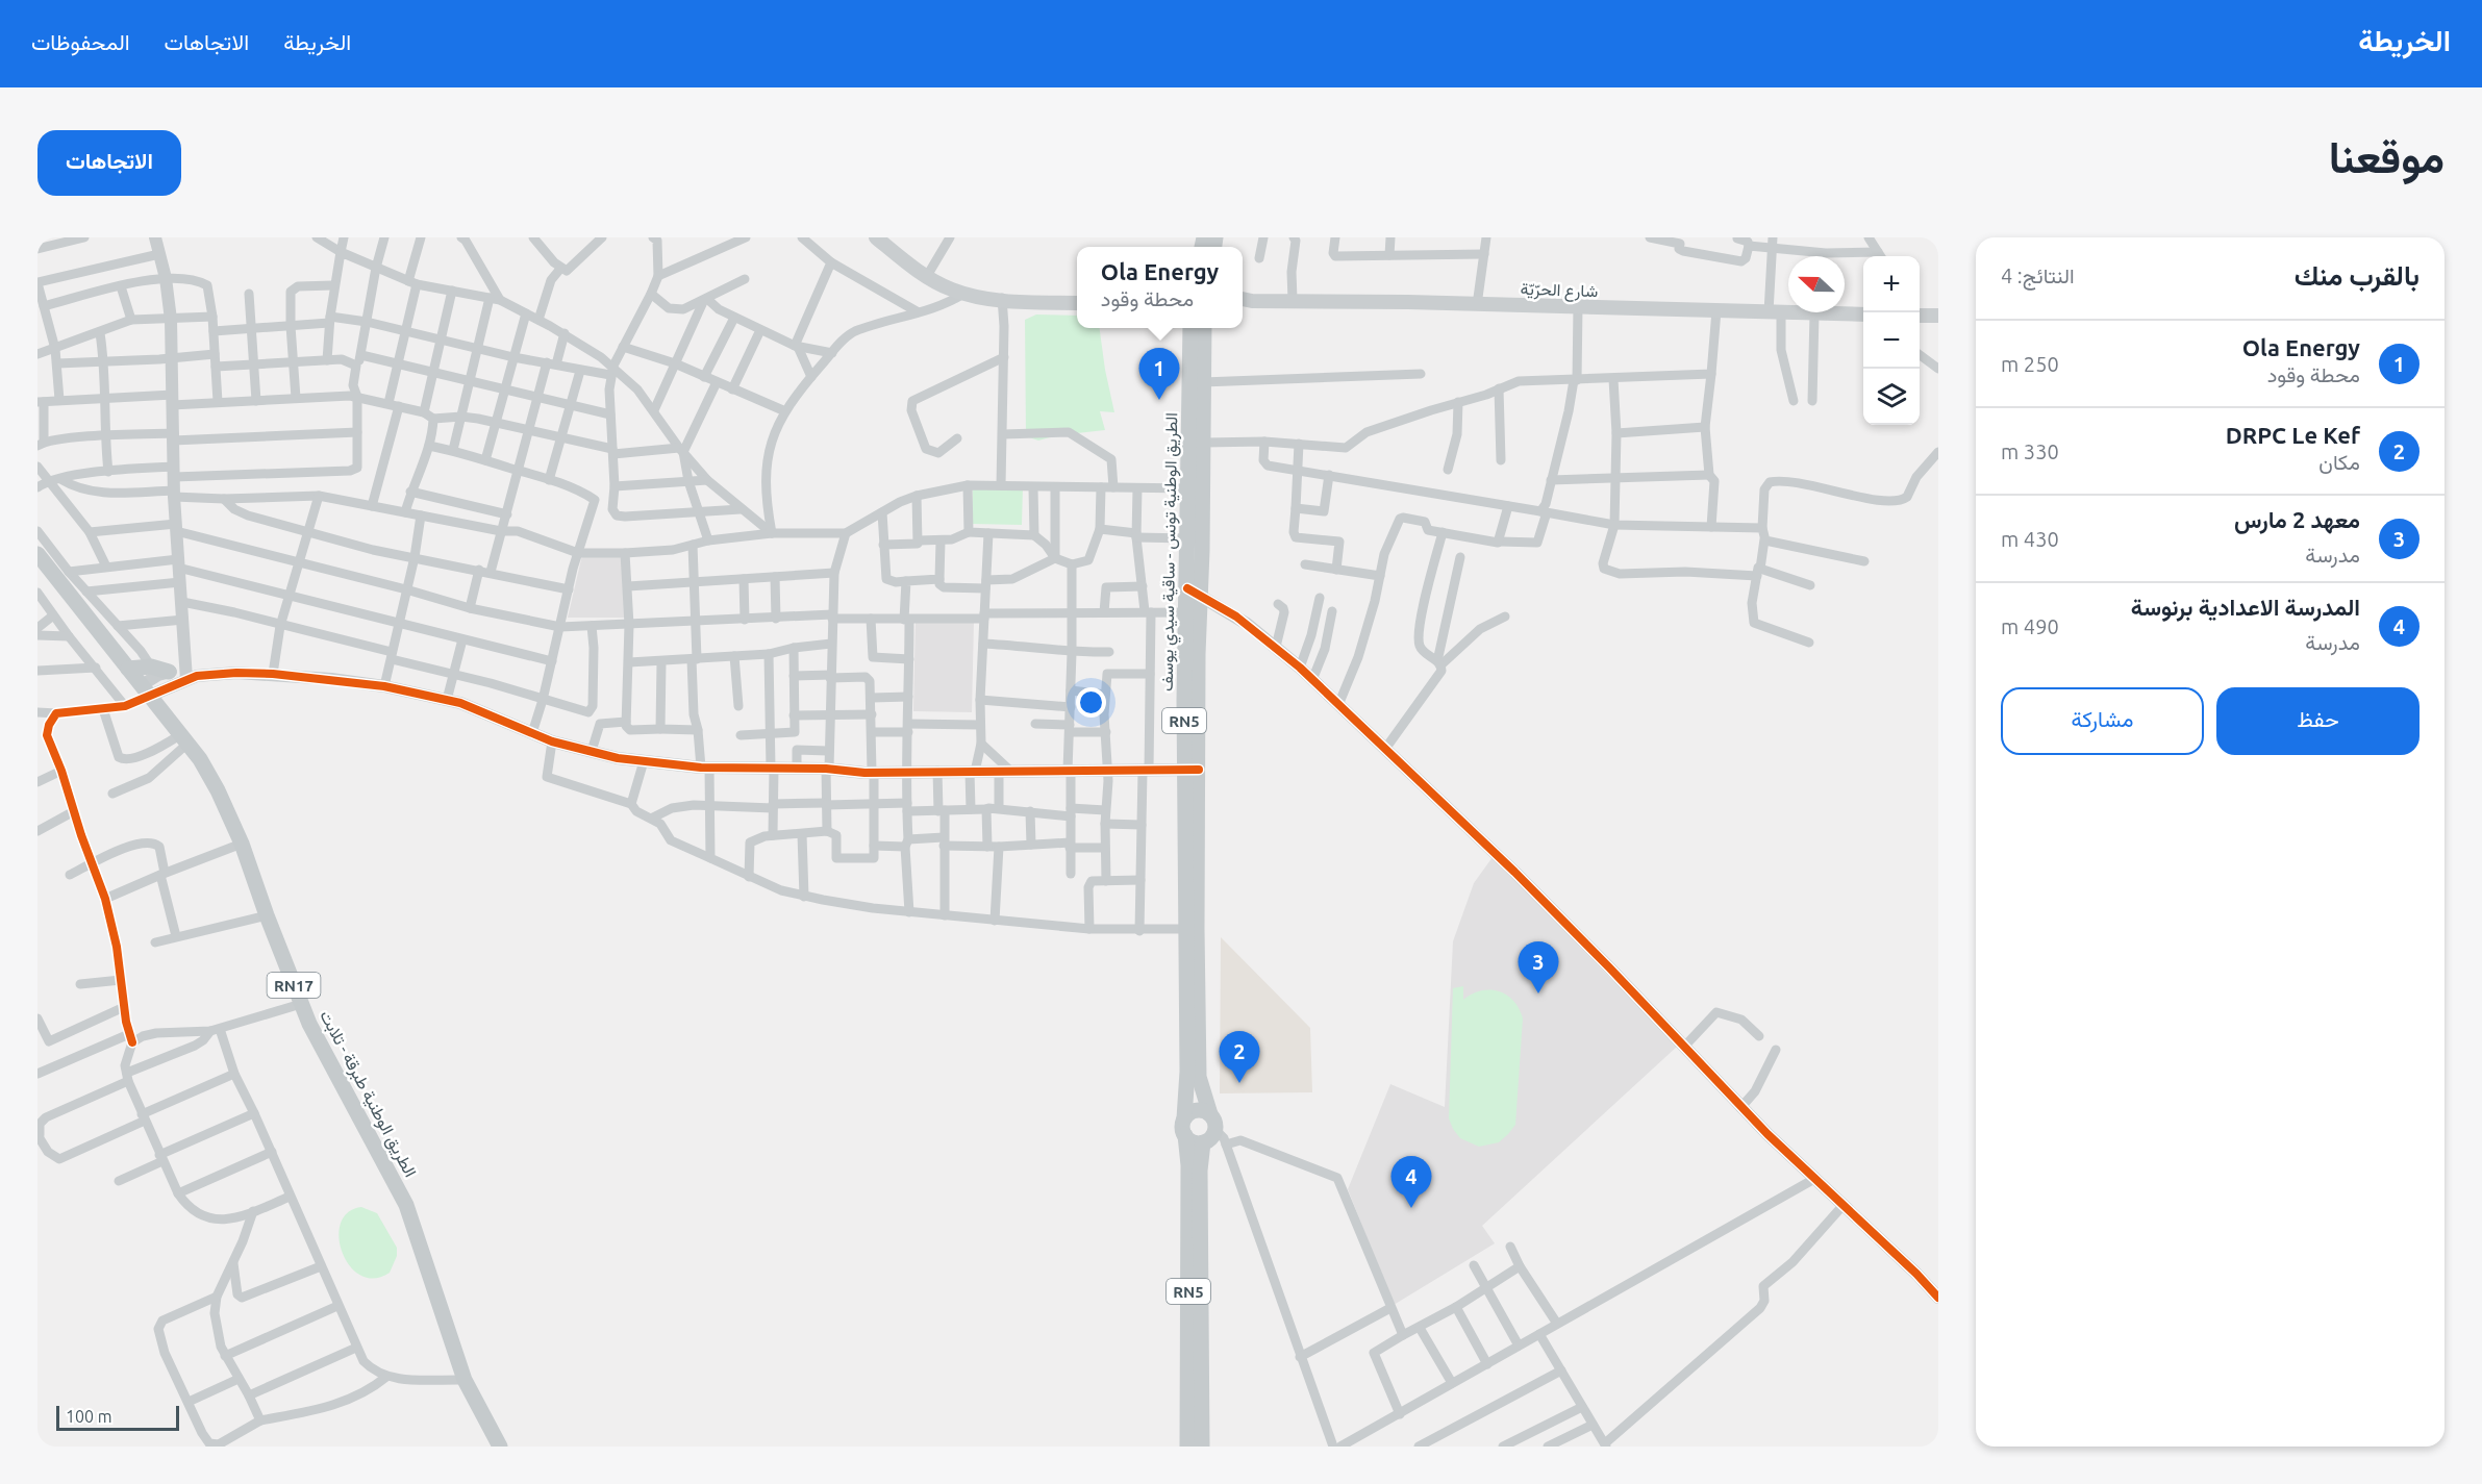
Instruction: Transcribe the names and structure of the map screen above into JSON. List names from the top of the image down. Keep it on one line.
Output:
{"streets":{"main road":["شارع الحرّيّة","الطريق الوطنية تونس - ساقية سيدي يوسف","RN5","RN17","الطريق الوطنية طبرقة - تلابت"]},"crossings":[["الطريق الوطنية تونس - ساقية سيدي يوسف","RN5"]],"scale_bar":"100 m","north":"left","page":{"header":"الخريطة","nav":["الخريطة","الاتجاهات","المحفوظات"],"title":"موقعنا","buttons":["الاتجاهات",["حفظ","مشاركة"]],"heading":["بالقرب منك","النتائج: 4"],"popup":["Ola Energy","محطة وقود"],"map_buttons":["+","−"],"list":[{"mark":"1","name":"Ola Energy","note":"محطة وقود","value":"250 m"},{"mark":"2","name":"DRPC Le Kef","note":"مكان","value":"330 m"},{"mark":"3","name":"معهد 2 مارس","note":"مدرسة","value":"430 m"},{"mark":"4","name":"المدرسة الاعدادية برنوسة","note":"مدرسة","value":"490 m"}],"pins":["1","3","2","4"],"scale":"100 m"}}
